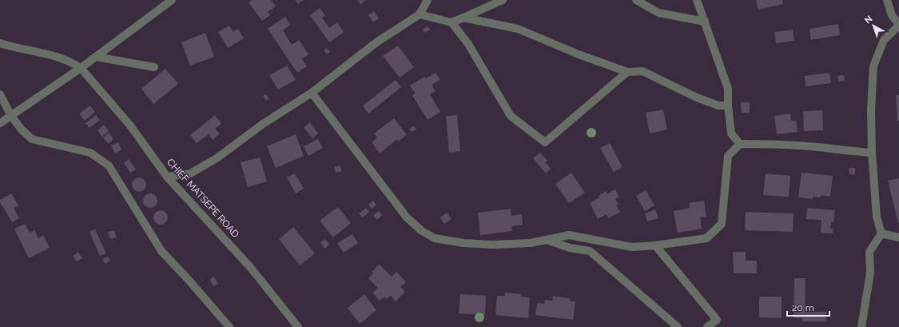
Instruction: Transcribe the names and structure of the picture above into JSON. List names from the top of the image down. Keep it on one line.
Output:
{"streets":{"street":["CHIEF MATSEPE ROAD"]},"scale_bar":"20 m","north":"top left"}
